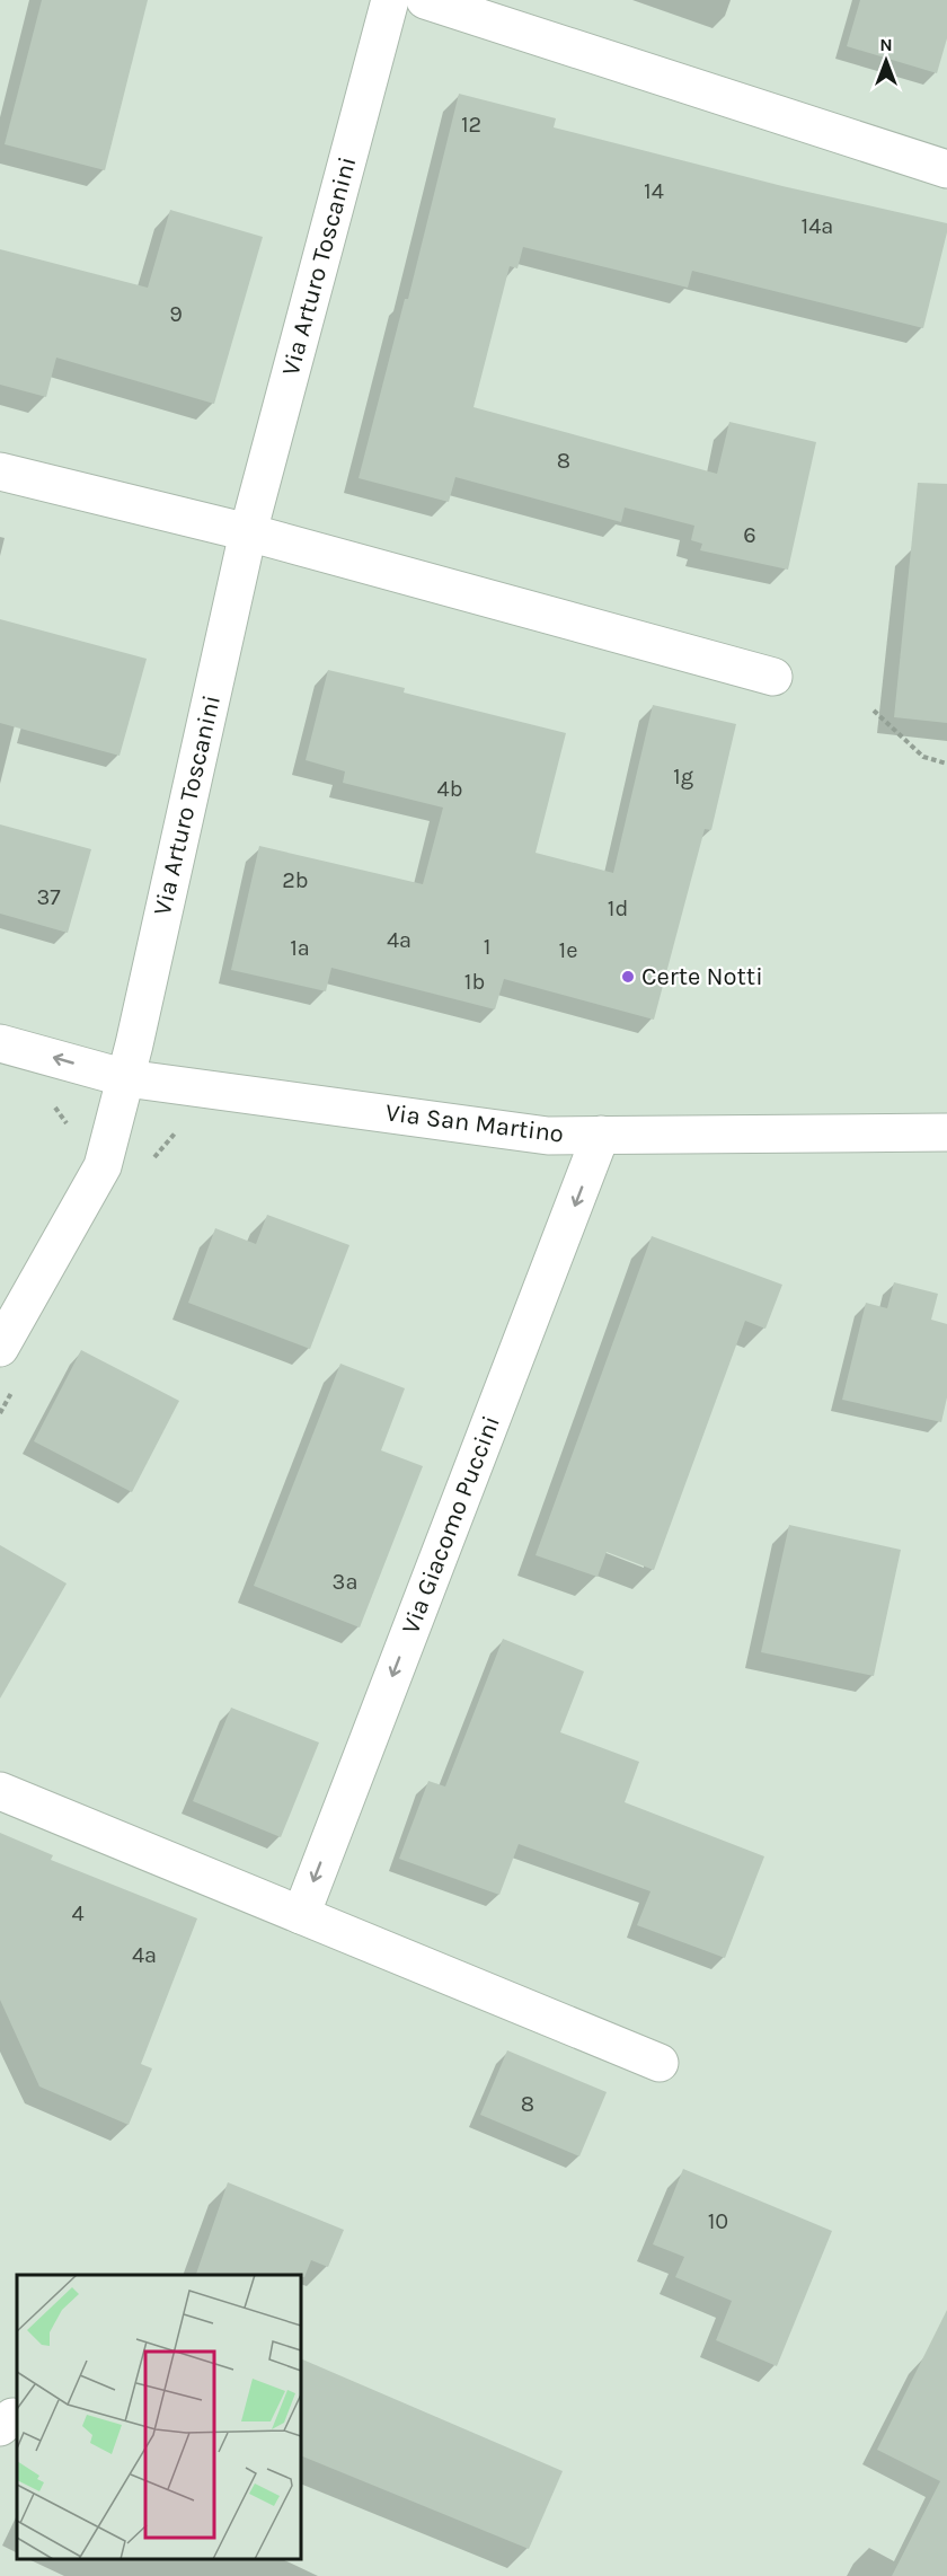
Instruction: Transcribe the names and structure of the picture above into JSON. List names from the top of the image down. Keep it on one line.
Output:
{"streets":{"street":["Via Arturo Toscanini","Via San Martino","Via Giacomo Puccini"]},"crossings":[["Via Arturo Toscanini","Via San Martino"],["Via San Martino","Via Giacomo Puccini"]],"one_way":["Via Giacomo Puccini"],"places":["Certe Notti"],"house_numbers":["12","14","14a","9","8","6","1g","4b","2b","37","1d","4a","1","1a","1e","1b","3a","4","4a","8","10"],"north":"top"}
